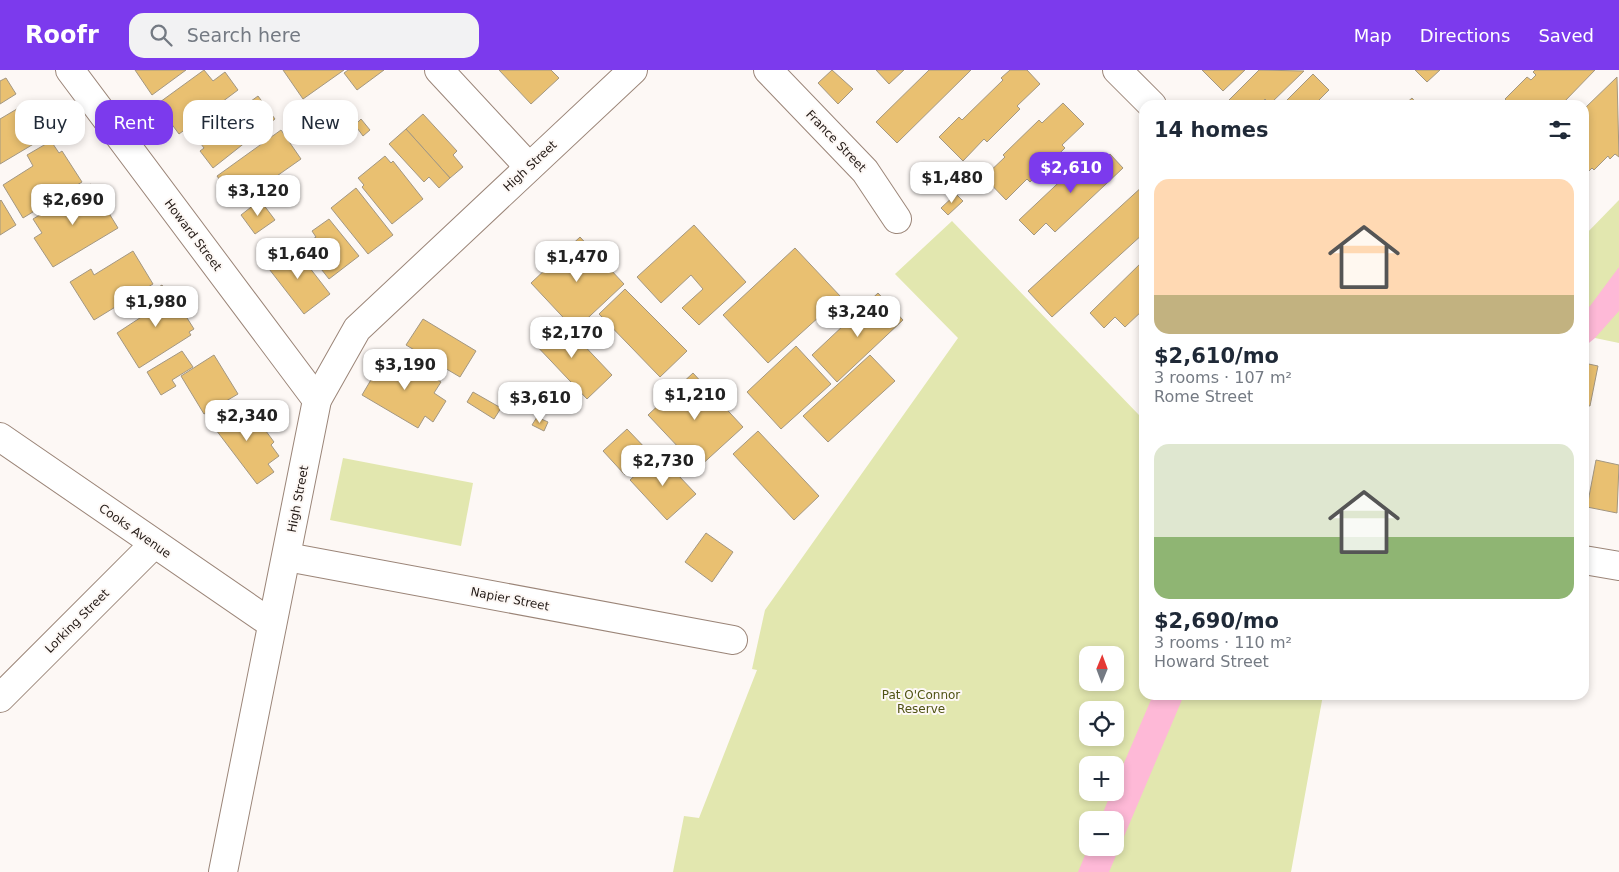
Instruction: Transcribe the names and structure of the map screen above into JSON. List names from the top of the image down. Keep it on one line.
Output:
{"streets":{"street":["France Street","High Street","Howard Street","Cooks Avenue","Napier Street","Lorking Street"]},"crossings":[["High Street","Howard Street"],["High Street","Cooks Avenue"],["High Street","Napier Street"],["Cooks Avenue","Lorking Street"]],"parks":["Pat O'Connor Reserve"],"north":"top","page":{"header":"Roofr","search":"Search here","nav":["Map","Directions","Saved"],"chip":["Buy","Rent","Filters","New"],"heading":"14 homes","price":["$2,610","$1,480","$3,120","$2,690","$1,640","$1,470","$1,980","$3,240","$2,170","$3,190","$1,210","$3,610","$2,340","$2,730"],"list":[{"name":"$2,610/mo","note":"3 rooms · 107 m² · Rome Street"},{"name":"$2,690/mo","note":"3 rooms · 110 m² · Howard Street"}],"map_buttons":["+","−"]}}
